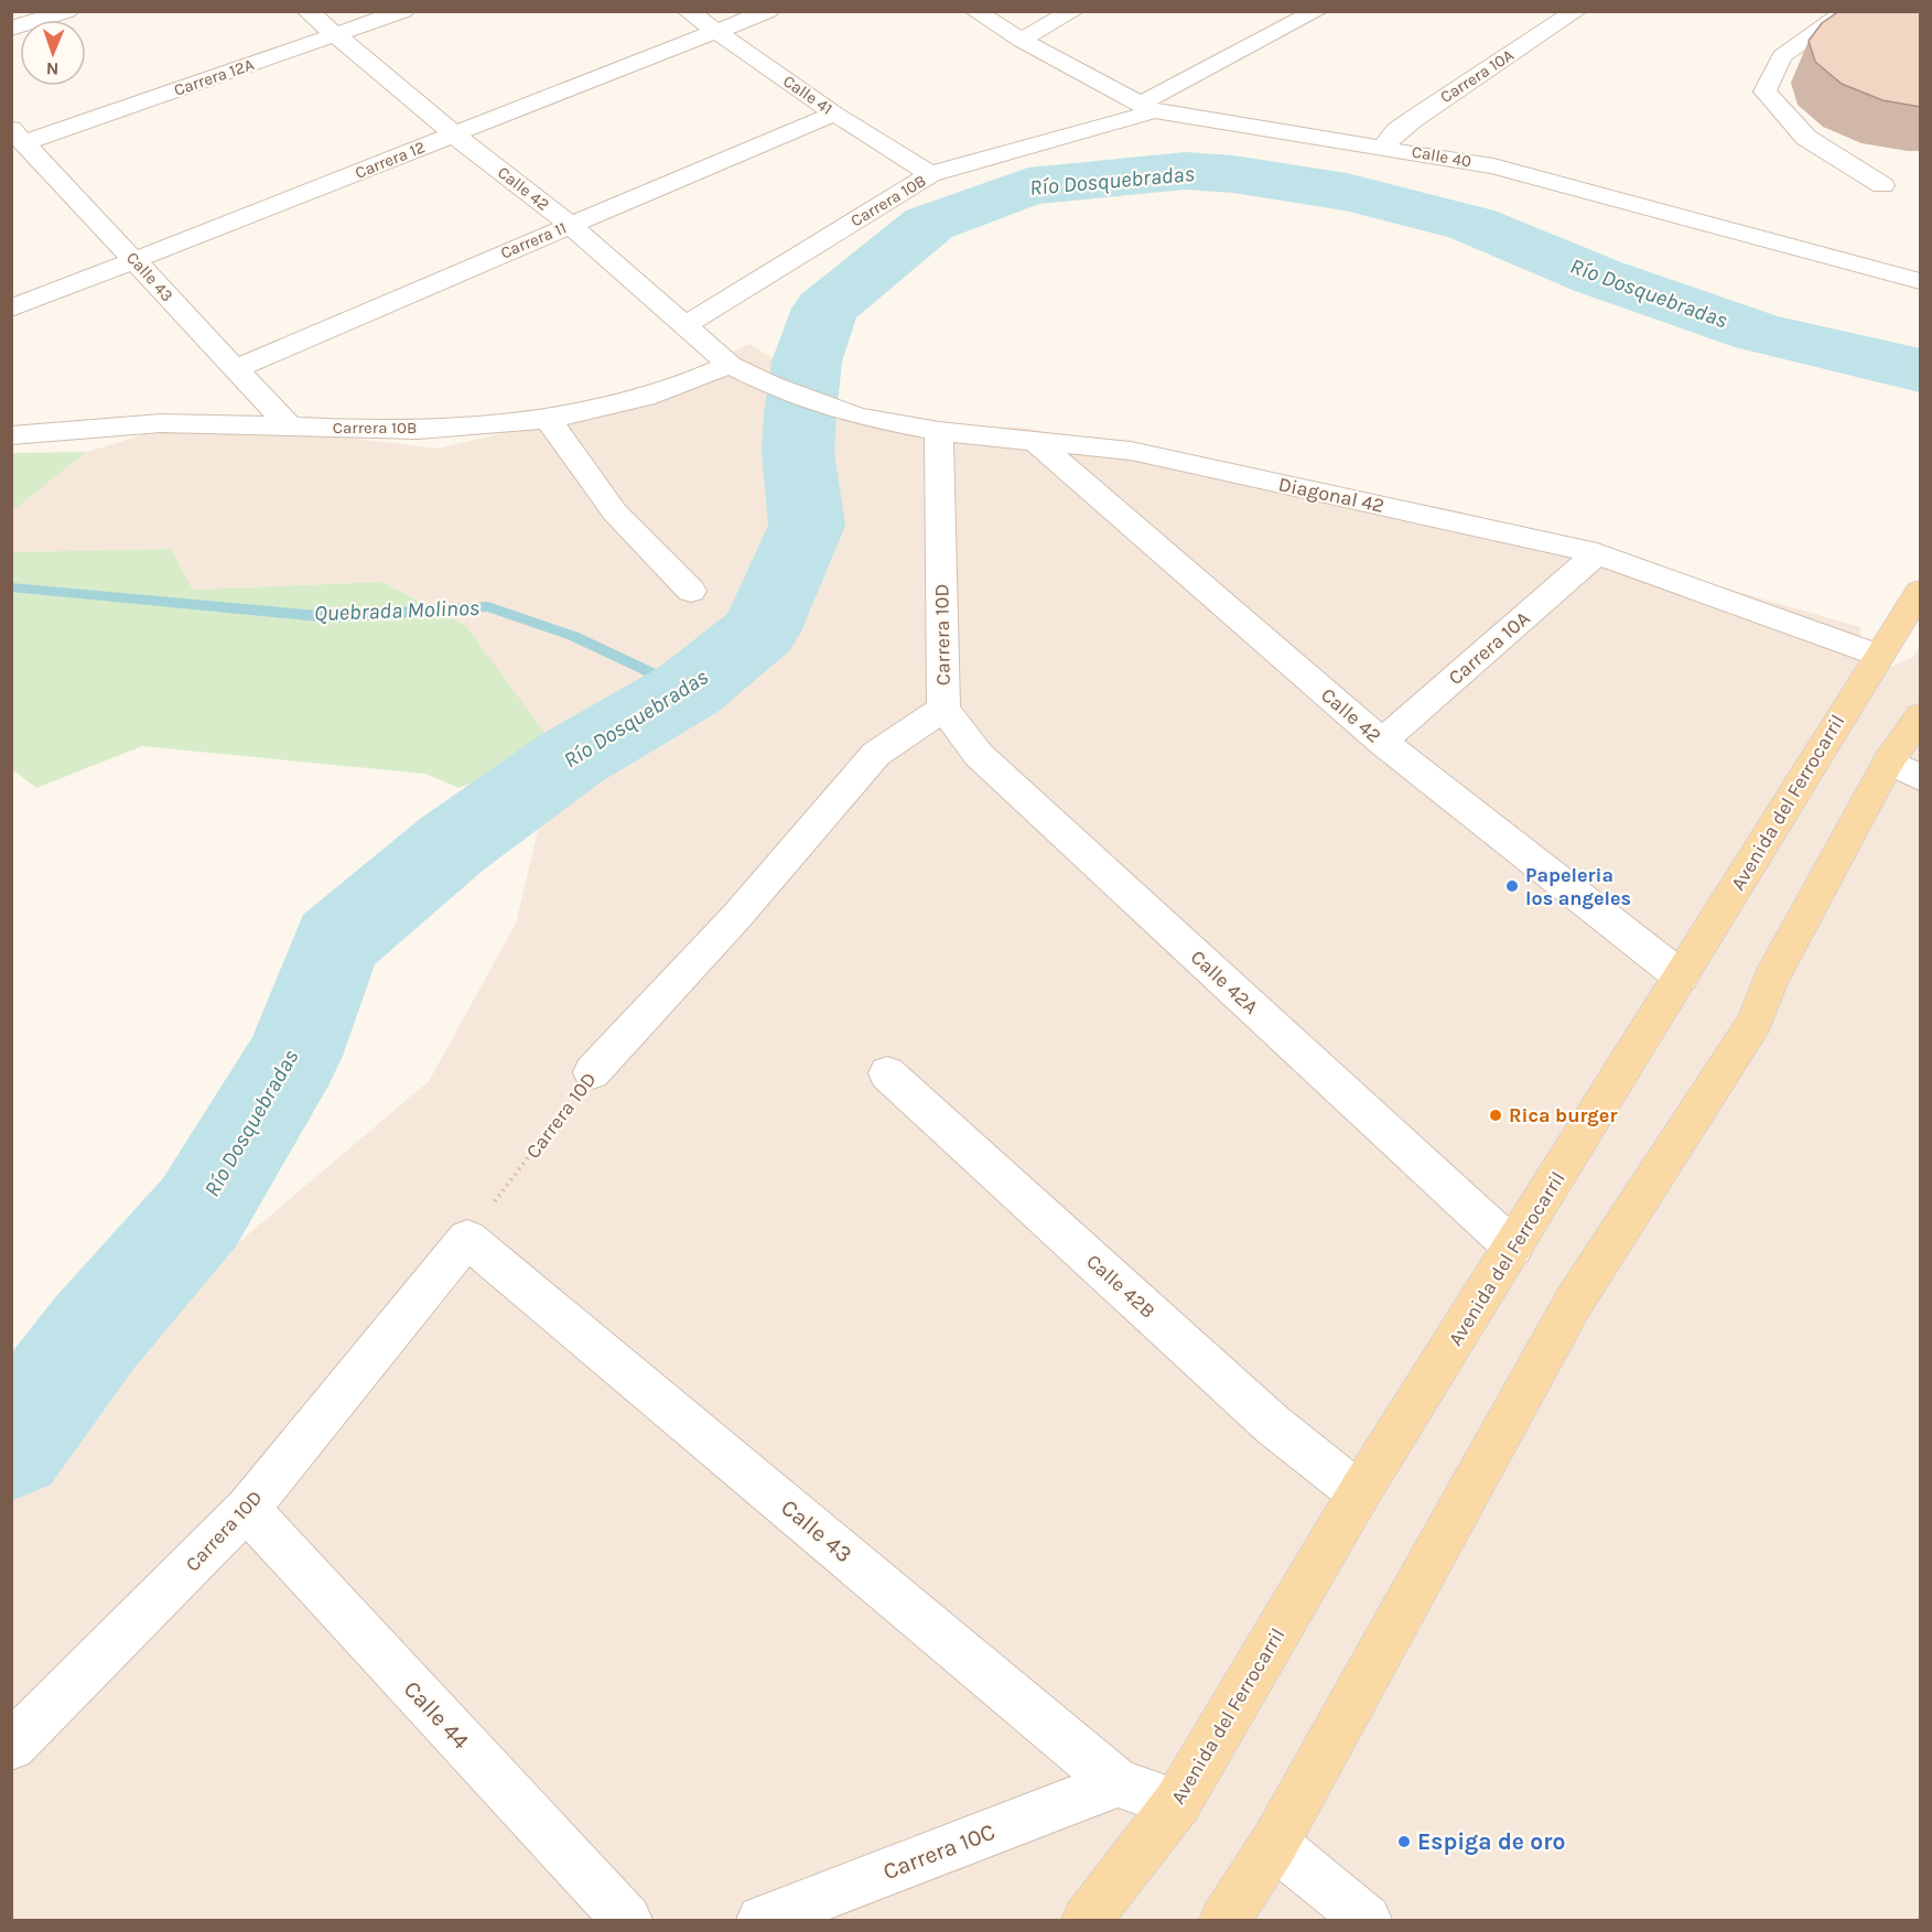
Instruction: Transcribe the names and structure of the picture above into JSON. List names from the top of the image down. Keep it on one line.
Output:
{"streets":{"main road":["Avenida del Ferrocarril"],"street":["Carrera 10A","Carrera 12A","Calle 41","Calle 40","Carrera 12","Calle 42","Carrera 10B","Carrera 11","Calle 43","Diagonal 42","Carrera 10D","Calle 42A","Calle 42B","Calle 44","Carrera 10C"]},"crossings":[["Carrera 10A","Calle 40"],["Carrera 10A","Calle 42"],["Carrera 10A","Diagonal 42"],["Carrera 12A","Calle 42"],["Carrera 12A","Calle 43"],["Calle 41","Carrera 12"],["Calle 41","Carrera 10B"],["Calle 41","Carrera 11"],["Calle 40","Carrera 10B"],["Carrera 12","Calle 42"],["Carrera 12","Calle 43"],["Calle 42","Carrera 10B"],["Calle 42","Carrera 11"],["Calle 42","Diagonal 42"],["Calle 42","Avenida del Ferrocarril"],["Carrera 10B","Calle 43"],["Carrera 11","Calle 43"],["Calle 43","Carrera 10D"],["Calle 43","Avenida del Ferrocarril"],["Calle 43","Carrera 10C"],["Diagonal 42","Carrera 10D"],["Diagonal 42","Avenida del Ferrocarril"],["Carrera 10D","Calle 42A"],["Carrera 10D","Calle 44"],["Avenida del Ferrocarril","Calle 42A"],["Avenida del Ferrocarril","Calle 42B"]],"water":["Río Dosquebradas","Quebrada Molinos"],"places":["Papeleria los angeles","Rica burger","Espiga de oro"],"north":"bottom"}
